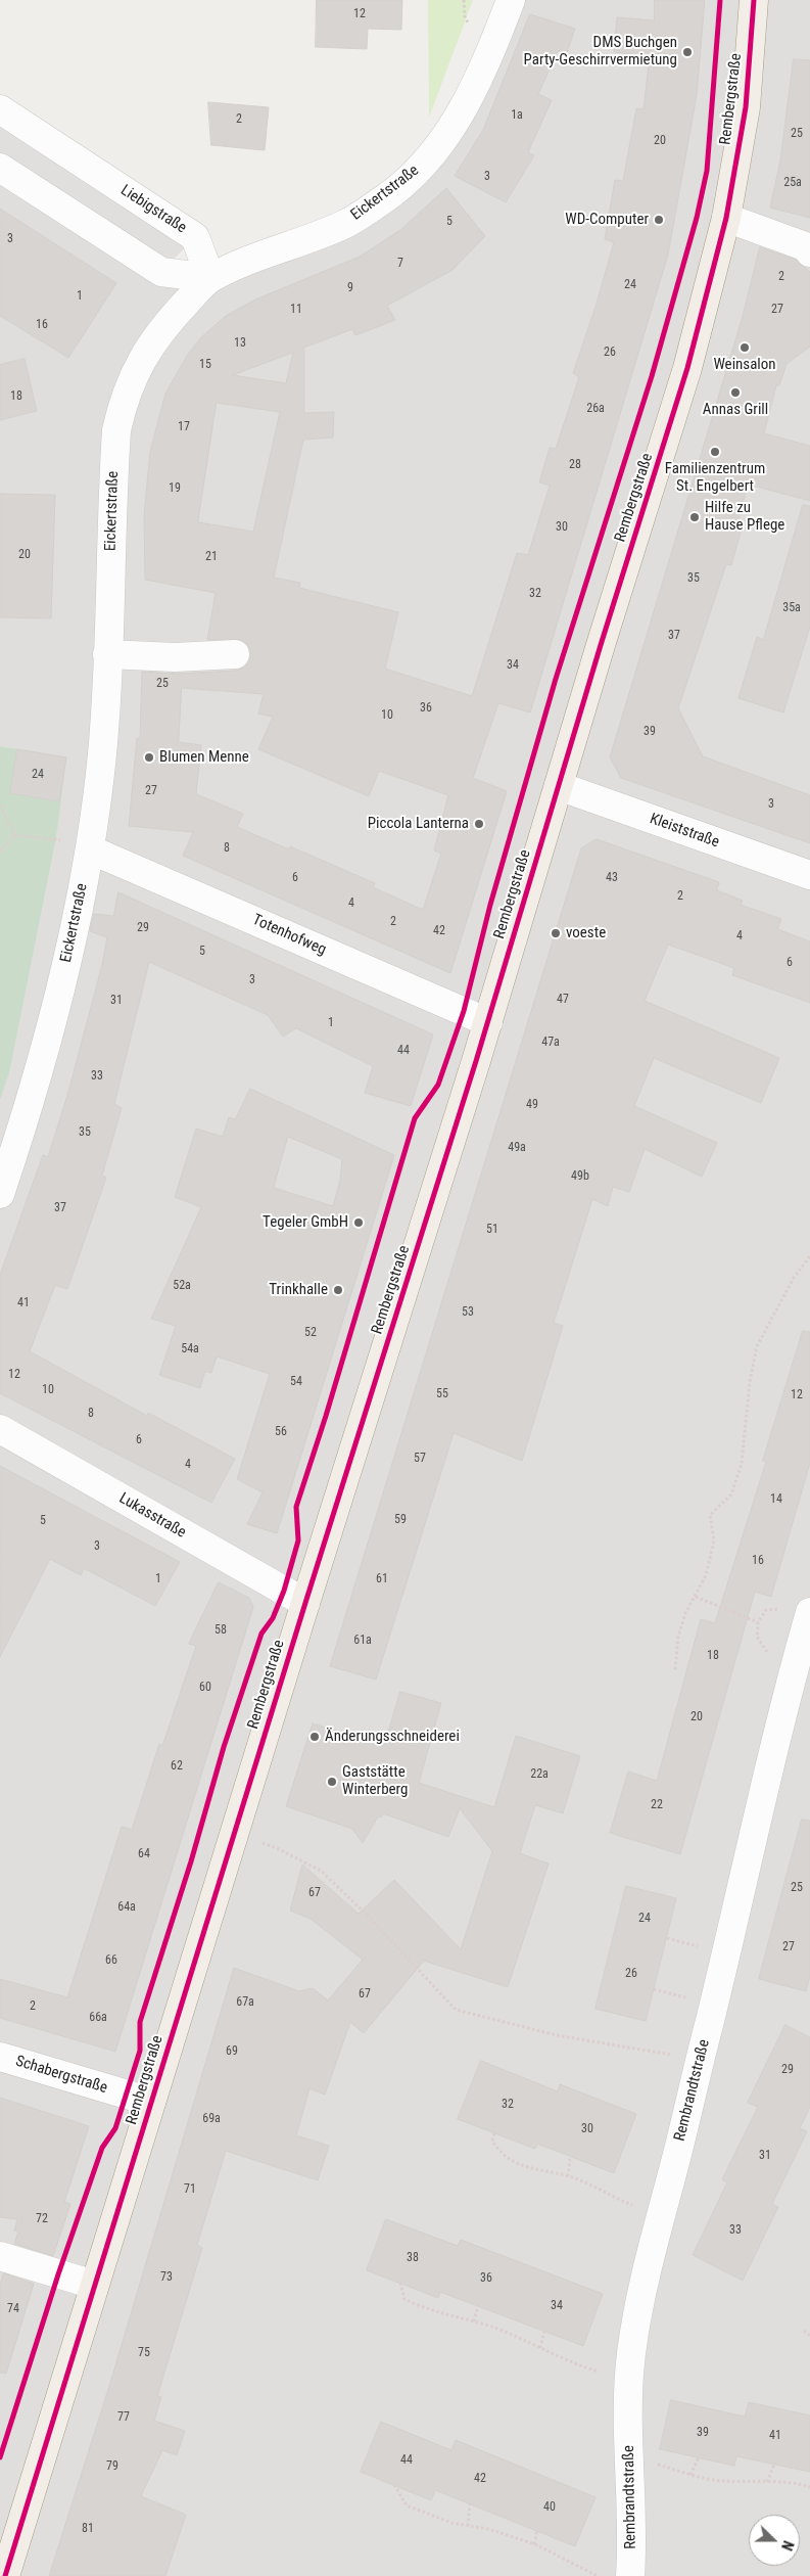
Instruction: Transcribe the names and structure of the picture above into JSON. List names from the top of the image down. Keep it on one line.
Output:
{"streets":{"main road":["Rembergstraße"],"street":["Eickertstraße","Liebigstraße","Kleiststraße","Totenhofweg","Lukasstraße","Schabergstraße","Rembrandtstraße"]},"crossings":[["Rembergstraße","Kleiststraße"],["Rembergstraße","Totenhofweg"],["Rembergstraße","Lukasstraße"],["Rembergstraße","Schabergstraße"],["Eickertstraße","Liebigstraße"],["Eickertstraße","Totenhofweg"]],"places":["DMS Buchgen Party-Geschirrvermietung","WD-Computer","Weinsalon","Annas Grill","Familienzentrum St. Engelbert","Hilfe zu Hause Pflege","Blumen Menne","Piccola Lanterna","voeste","Tegeler GmbH","Trinkhalle","Änderungsschneiderei","Gaststätte Winterberg"],"house_numbers":["12","1a","2","25","20","3","25a","5","3","7","2","24","9","1","11","27","16","13","26","15","18","26a","17","28","19","30","20","21","35","32","35a","37","34","25","36","10","39","24","27","3","8","6","43","2","4","2","29","42","4","5","6","3","47","31","1","47a","44","33","49","35","49a","49b","37","51","52a","41","53","52","54a","12","54","10","55","12","8","56","6","57","4","14","59","5","3","16","1","61","58","61a","18","60","20","62","22a","22","64","25","67","64a","24","27","66","26","67","67a","2","66a","69","29","32","69a","30","31","71","72","33","38","73","36","34","74","75","77","39","41","44","79","42","40","81"],"north":"right"}
